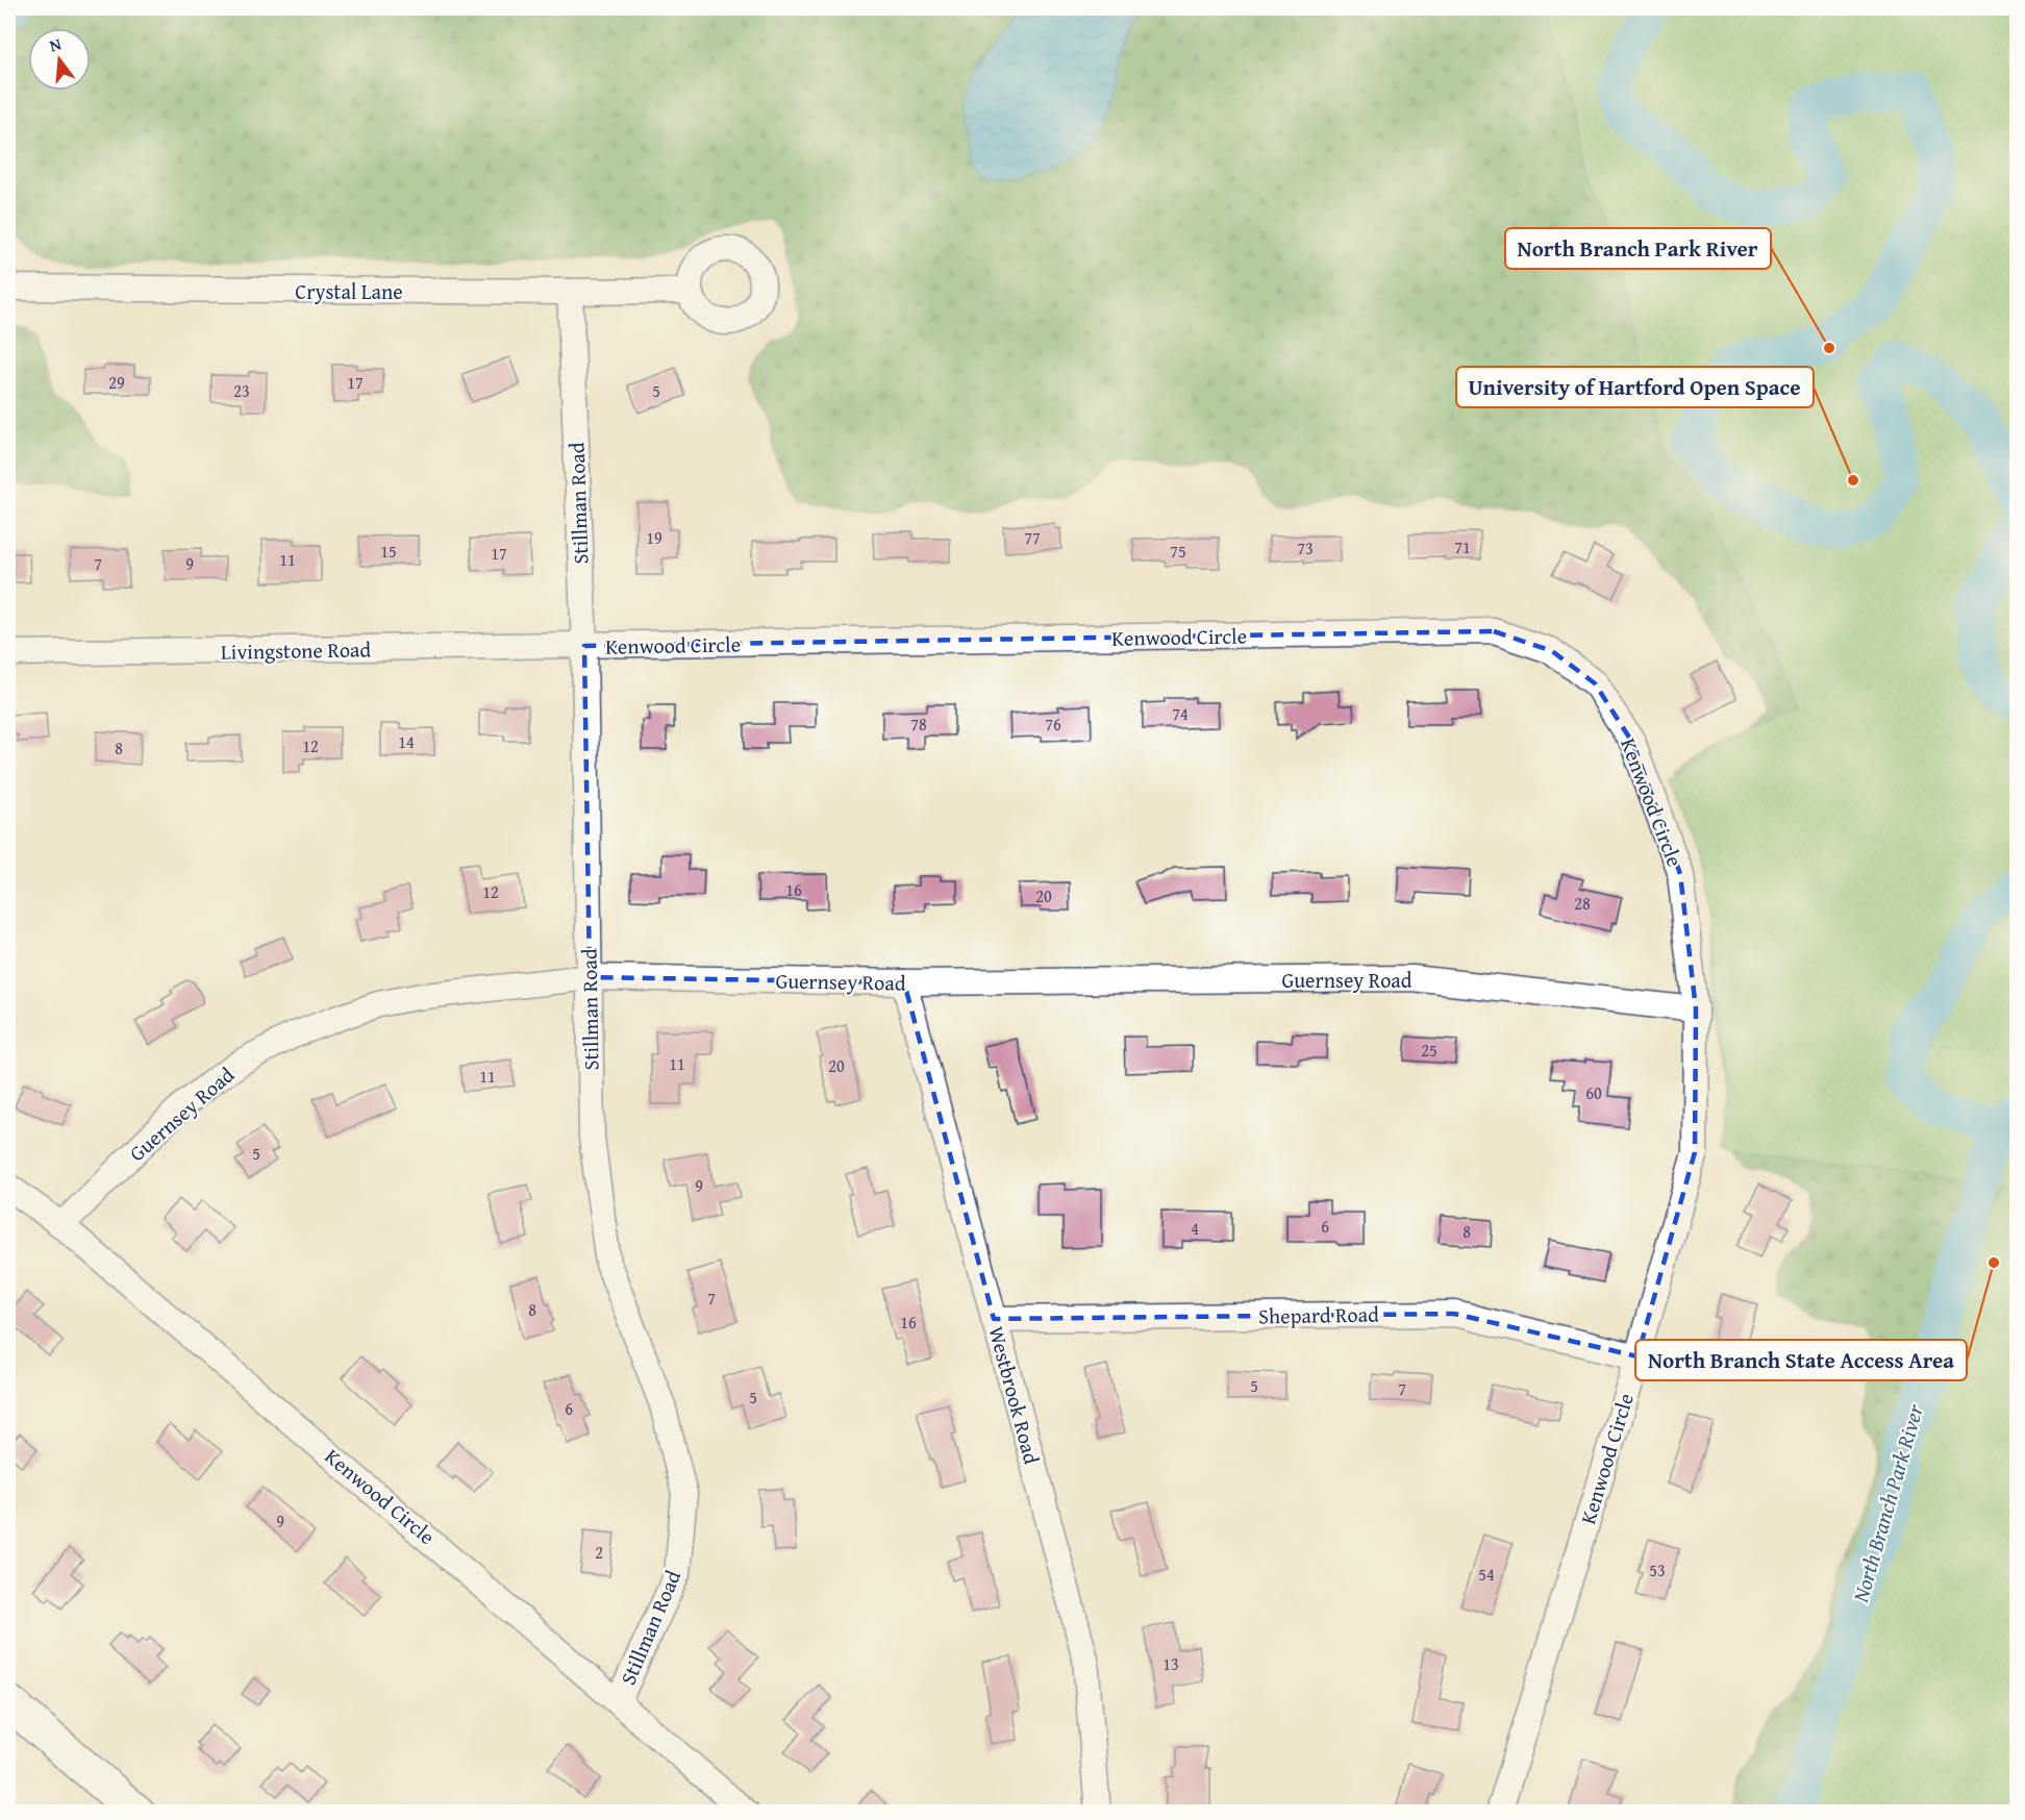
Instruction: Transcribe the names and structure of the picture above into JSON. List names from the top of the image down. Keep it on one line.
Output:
{"streets":{"street":["Crystal Lane","Stillman Road","Kenwood Circle","Livingstone Road","Guernsey Road","Shepard Road","Westbrook Road"]},"crossings":[["Crystal Lane","Stillman Road"],["Stillman Road","Kenwood Circle"],["Stillman Road","Livingstone Road"],["Stillman Road","Guernsey Road"],["Kenwood Circle","Livingstone Road"],["Kenwood Circle","Guernsey Road"],["Kenwood Circle","Shepard Road"],["Guernsey Road","Westbrook Road"],["Shepard Road","Westbrook Road"]],"water":["North Branch Park River"],"places":["North Branch Park River","University of Hartford Open Space","North Branch State Access Area"],"house_numbers":["29","17","23","5","19","77","71","73","15","75","17","11","7","9","74","78","76","14","12","8","16","12","20","28","25","11","20","11","60","5","9","6","4","8","7","8","16","5","7","5","6","9","2","53","54","13"],"north":"top"}
